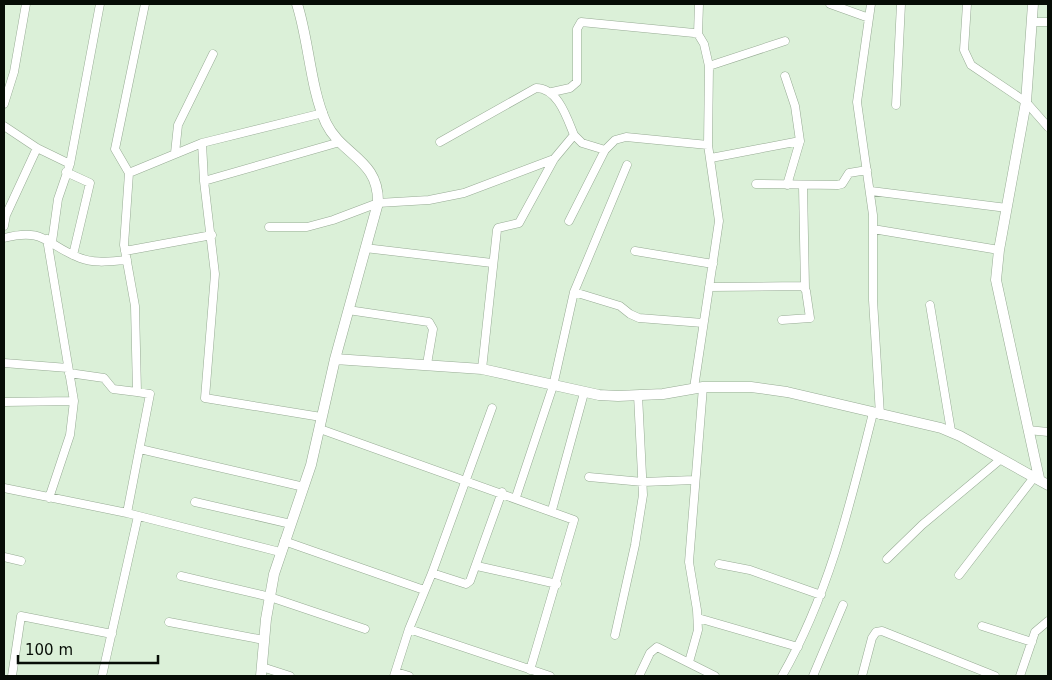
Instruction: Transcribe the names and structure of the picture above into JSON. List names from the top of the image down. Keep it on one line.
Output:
{"scale_bar":"100 m"}
